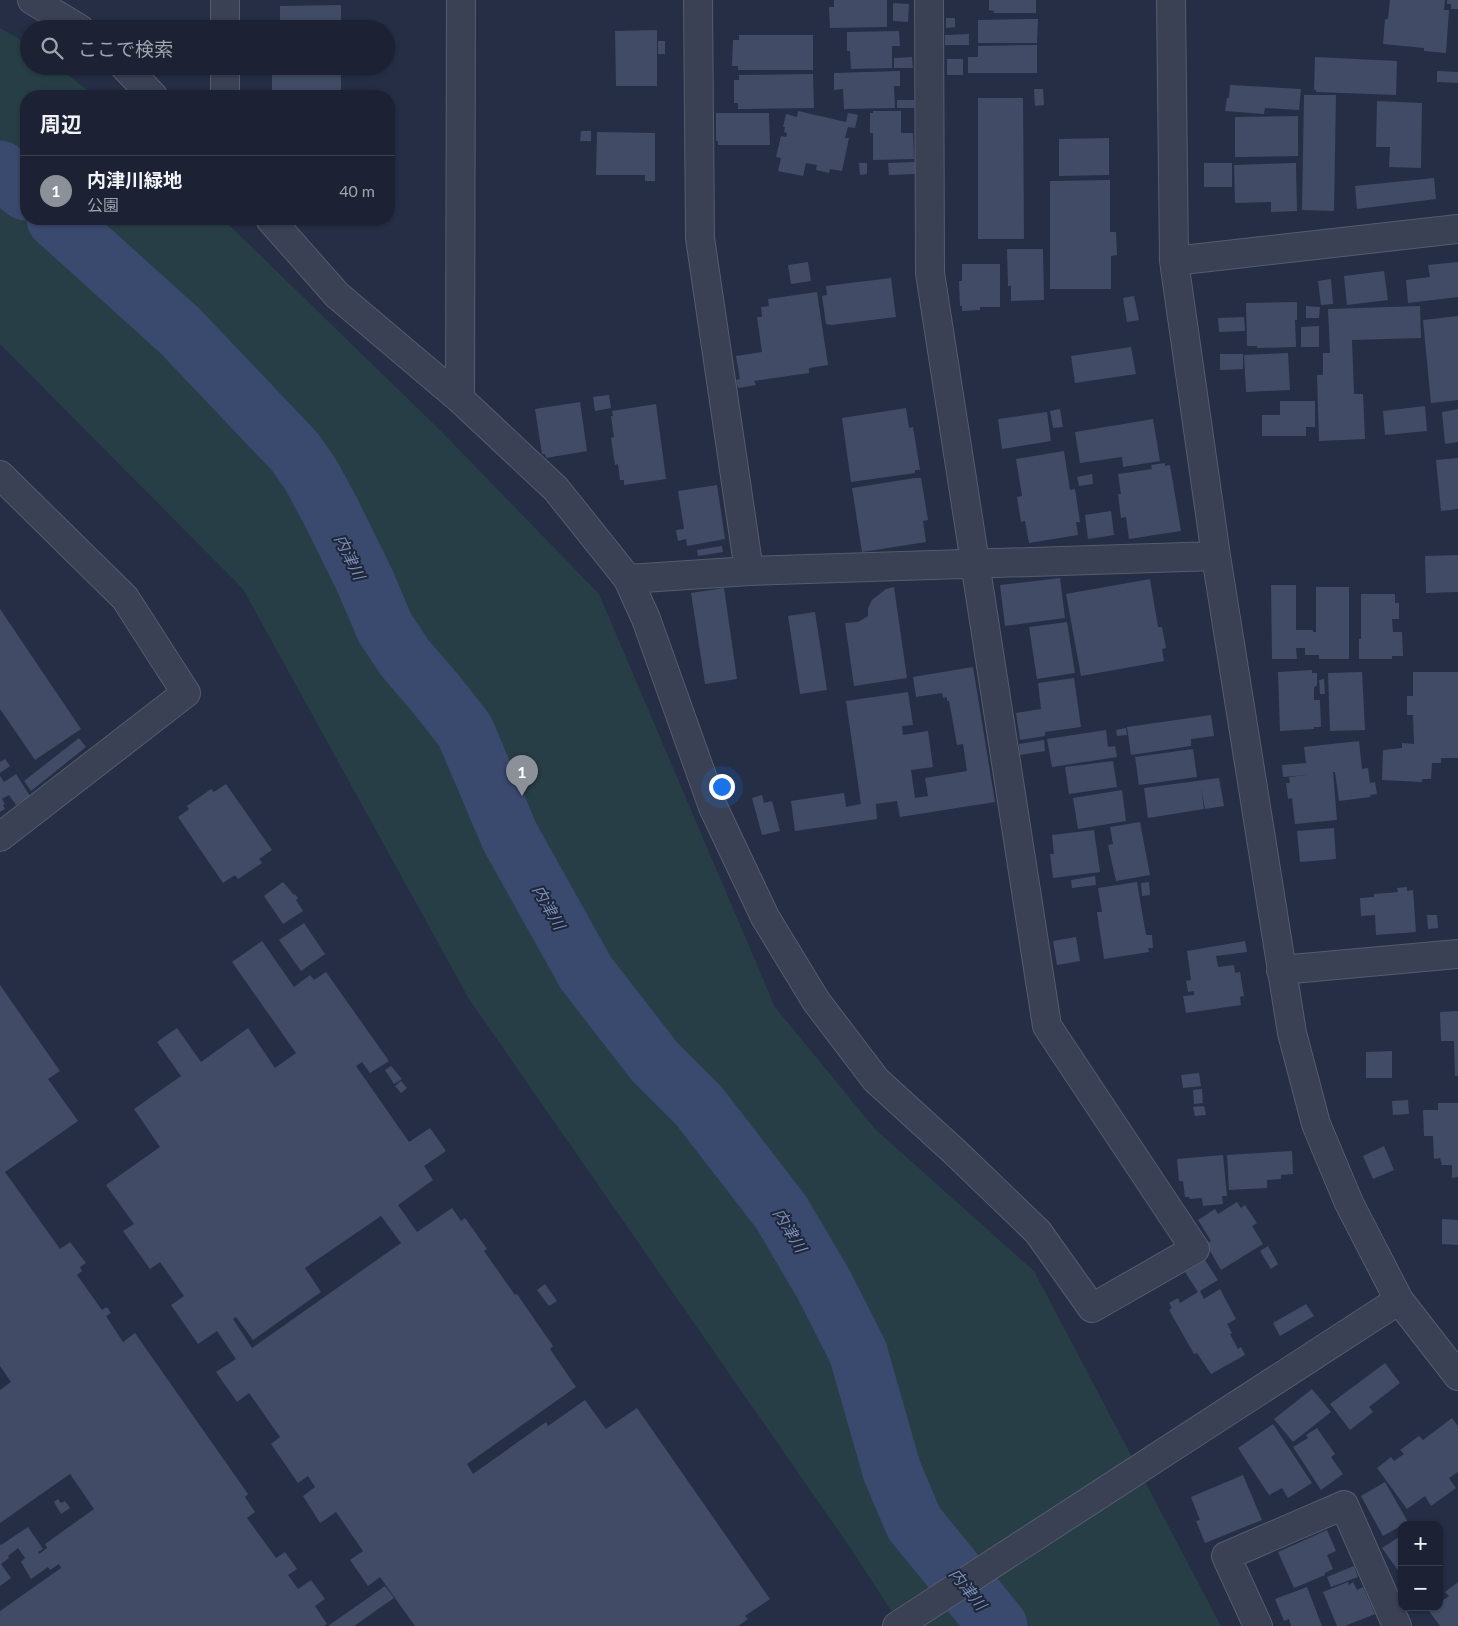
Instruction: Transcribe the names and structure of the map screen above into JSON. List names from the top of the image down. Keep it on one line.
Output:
{"water":["内津川"],"page":{"search":"ここで検索","heading":"周辺","list":[{"mark":"1","name":"内津川緑地","note":"公園","value":"40 m"}],"pins":"1","map_buttons":["+","−"]}}
